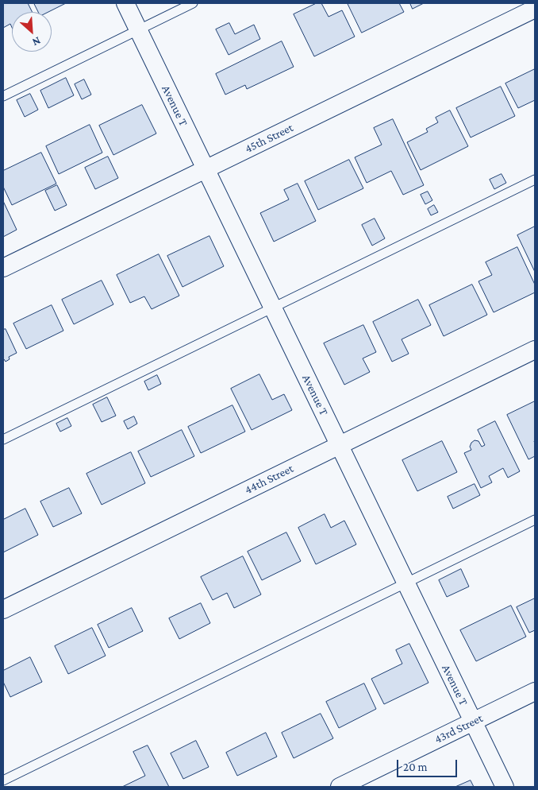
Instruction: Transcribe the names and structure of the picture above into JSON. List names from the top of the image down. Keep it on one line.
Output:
{"streets":{"street":["Avenue T","45th Street","44th Street","43rd Street"]},"crossings":[["Avenue T","45th Street"],["Avenue T","44th Street"],["Avenue T","43rd Street"]],"scale_bar":"20 m","north":"bottom right"}
